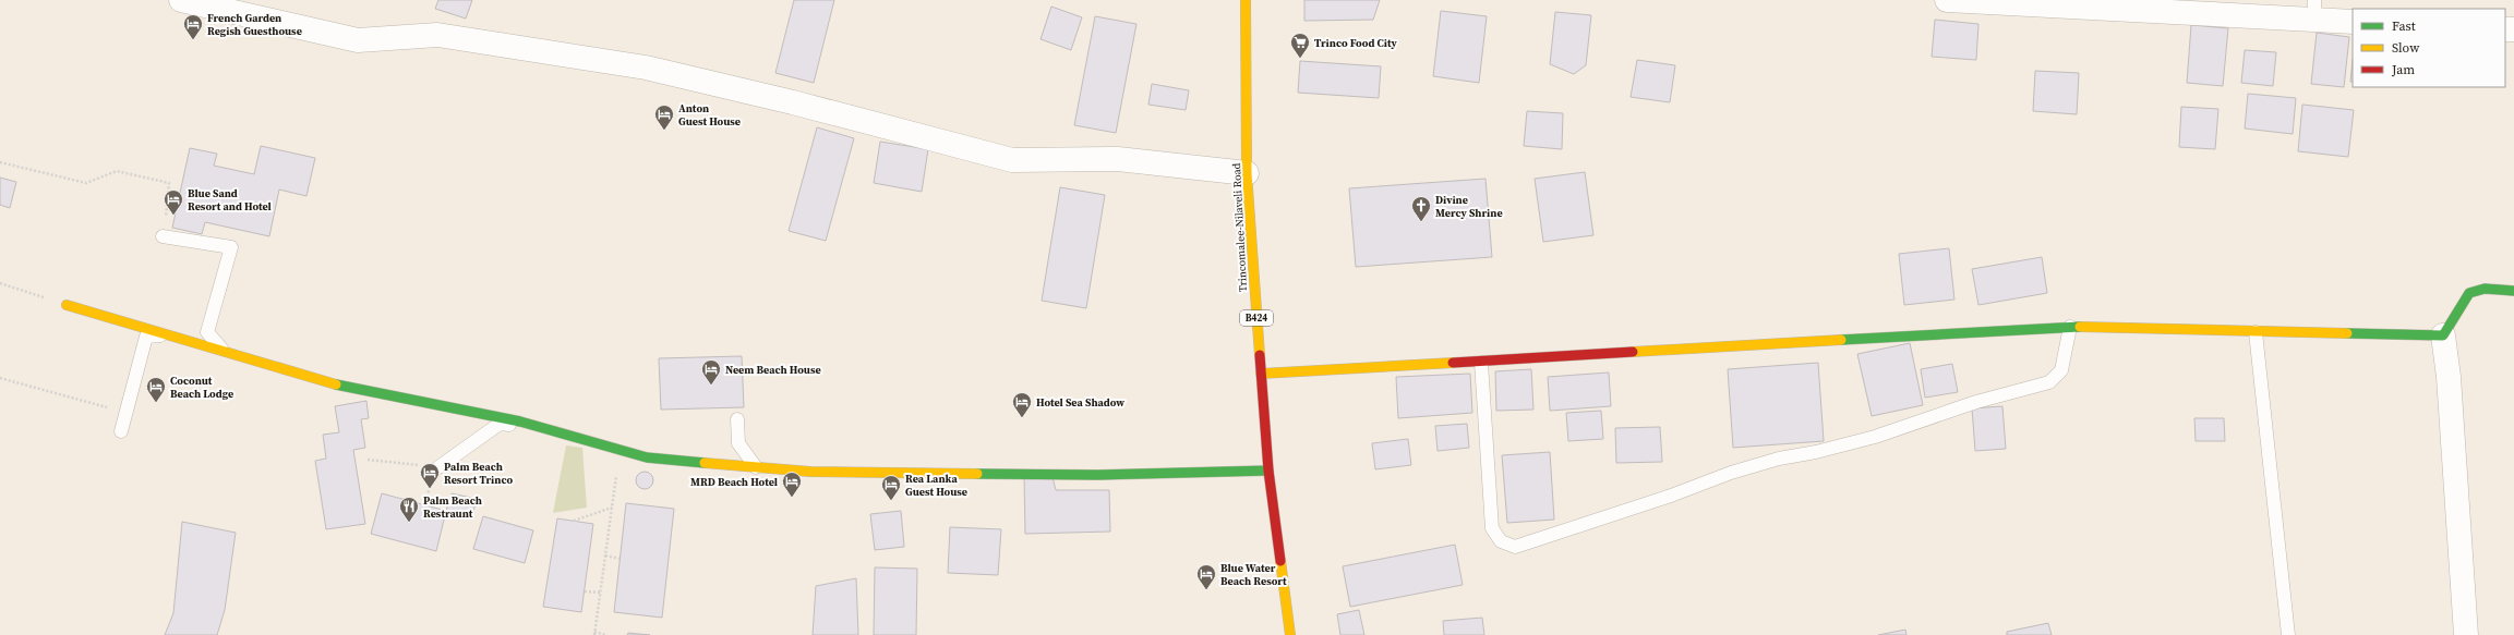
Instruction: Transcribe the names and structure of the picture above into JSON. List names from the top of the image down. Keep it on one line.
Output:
{"streets":{"street":["Trincomalee-Nilaveli Road","B424"]},"places":{"hotel":["French Garden Regish Guesthouse","Anton Guest House","Blue Sand Resort and Hotel","Neem Beach House","Coconut Beach Lodge","Hotel Sea Shadow","Palm Beach Resort Trinco","MRD Beach Hotel","Rea Lanka Guest House","Blue Water Beach Resort"],"supermarket":["Trinco Food City"],"church":["Divine Mercy Shrine"],"restaurant":["Palm Beach Restraunt"]},"legend":["Fast","Slow","Jam"]}
